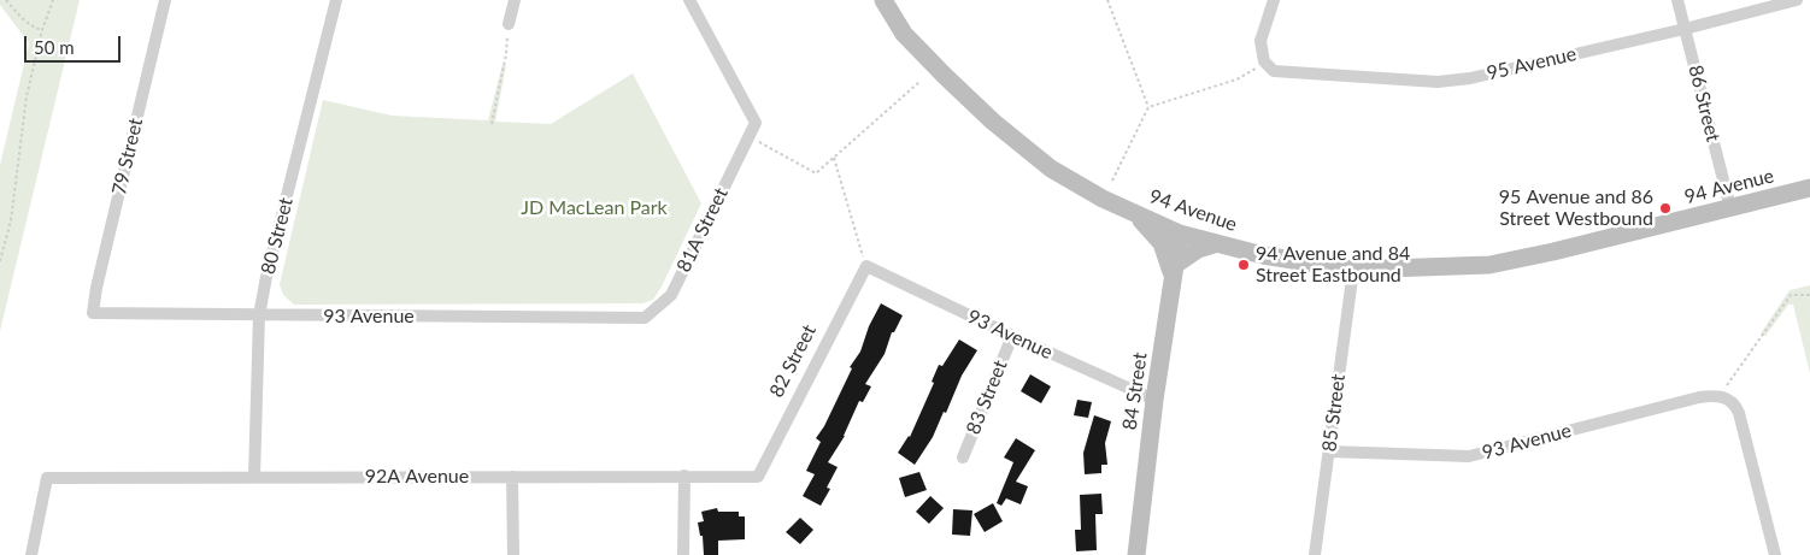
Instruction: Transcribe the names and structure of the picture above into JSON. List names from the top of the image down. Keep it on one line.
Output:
{"streets":{"street":["95 Avenue","86 Street","79 Street","94 Avenue","81A Street","80 Street","93 Avenue","82 Street","84 Street","83 Street","85 Street","92A Avenue"]},"crossings":[["95 Avenue","86 Street"],["86 Street","94 Avenue"],["79 Street","93 Avenue"],["94 Avenue","84 Street"],["94 Avenue","85 Street"],["81A Street","93 Avenue"],["80 Street","93 Avenue"],["80 Street","92A Avenue"],["93 Avenue","82 Street"],["93 Avenue","84 Street"],["93 Avenue","83 Street"],["93 Avenue","85 Street"],["82 Street","92A Avenue"]],"parks":["JD MacLean Park"],"places":["95 Avenue and 86 Street Westbound","94 Avenue and 84 Street Eastbound"],"scale_bar":"50 m"}
